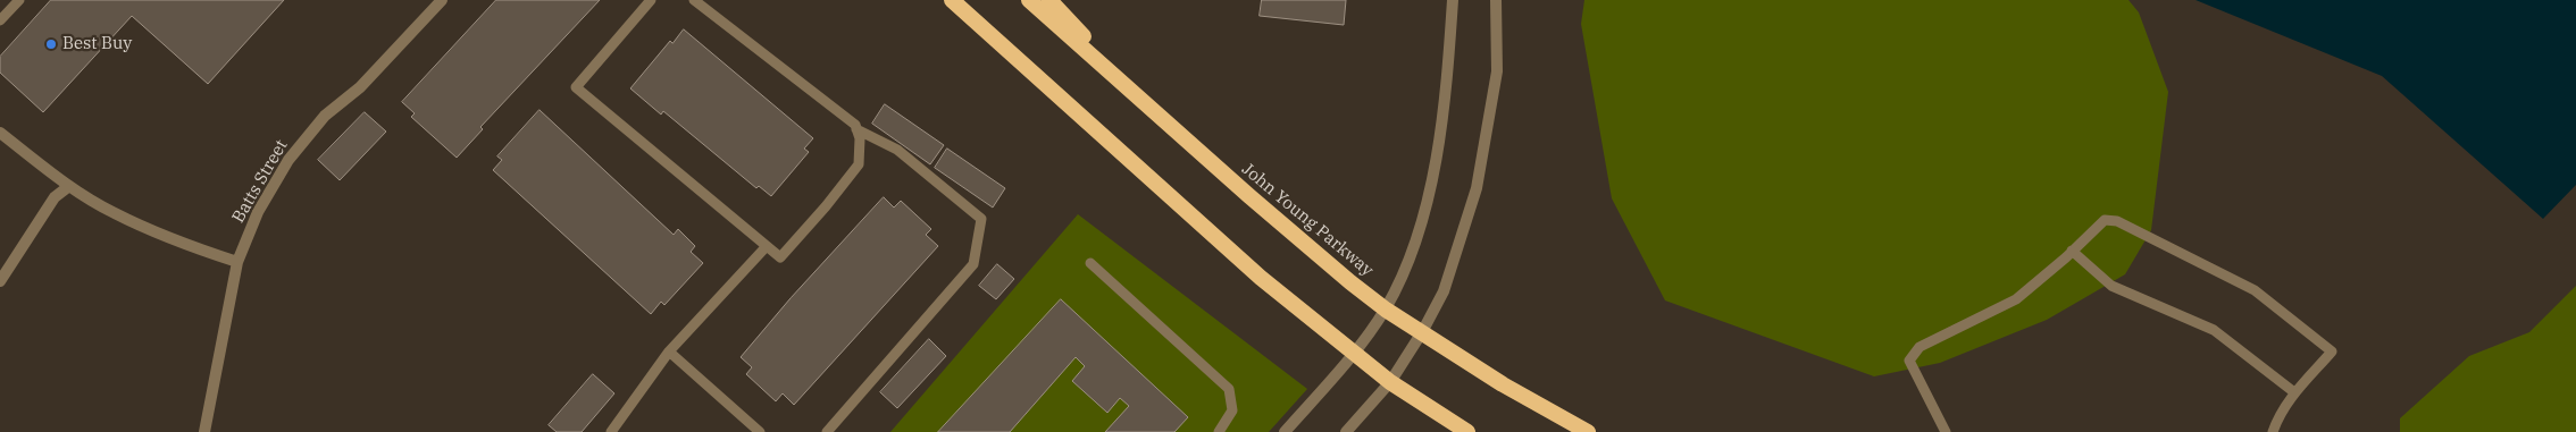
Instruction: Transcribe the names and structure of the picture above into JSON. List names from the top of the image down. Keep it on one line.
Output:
{"streets":{"highway":["John Young Parkway"],"street":["Batts Street"]},"places":["Best Buy"]}
